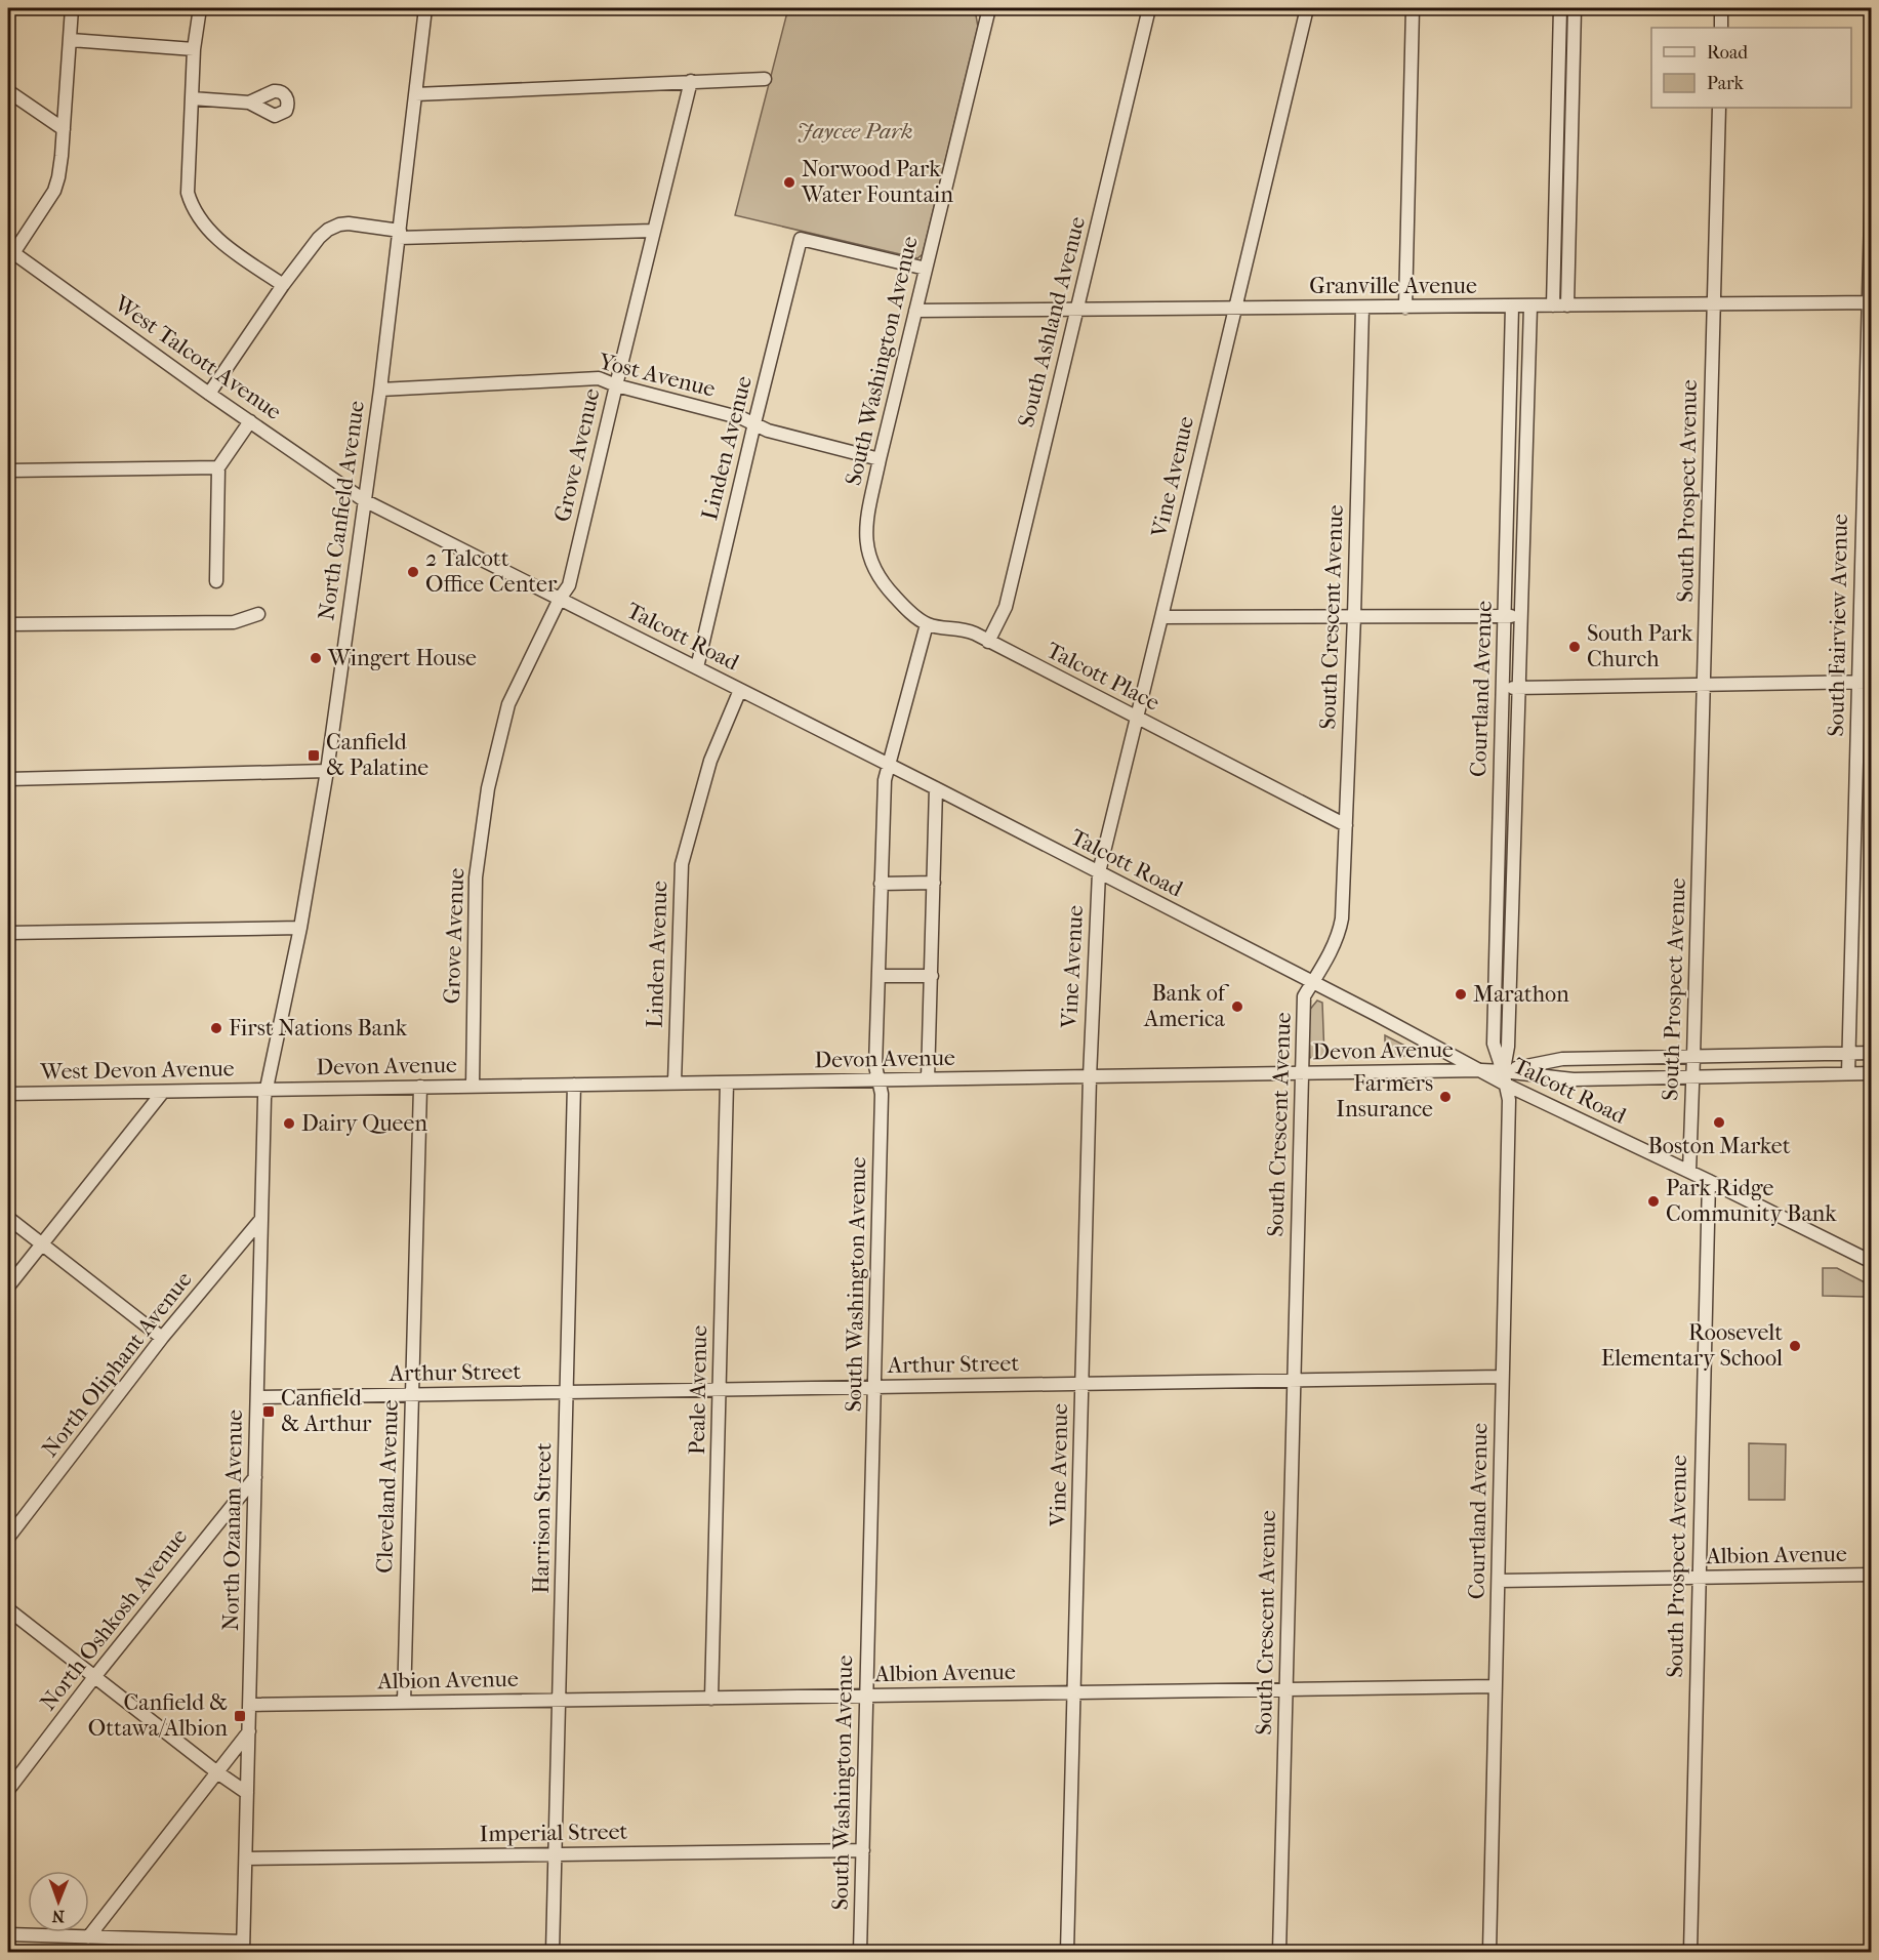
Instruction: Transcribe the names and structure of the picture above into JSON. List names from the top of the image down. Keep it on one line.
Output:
{"streets":{"street":["Granville Avenue","South Ashland Avenue","West Talcott Avenue","South Washington Avenue","Yost Avenue","Linden Avenue","Grove Avenue","Vine Avenue","South Prospect Avenue","North Canfield Avenue","South Crescent Avenue","South Fairview Avenue","Talcott Road","Talcott Place","Courtland Avenue","Devon Avenue","West Devon Avenue","North Oliphant Avenue","Arthur Street","Peale Avenue","Cleveland Avenue","Harrison Street","North Ozanam Avenue","Albion Avenue","North Oshkosh Avenue","Imperial Street"]},"crossings":[["Granville Avenue","South Ashland Avenue"],["Granville Avenue","South Washington Avenue"],["Granville Avenue","Vine Avenue"],["Granville Avenue","South Prospect Avenue"],["Granville Avenue","South Crescent Avenue"],["Granville Avenue","South Fairview Avenue"],["Granville Avenue","Courtland Avenue"],["South Ashland Avenue","Talcott Place"],["West Talcott Avenue","North Canfield Avenue"],["West Talcott Avenue","Talcott Road"],["South Washington Avenue","Yost Avenue"],["South Washington Avenue","Linden Avenue"],["South Washington Avenue","Talcott Road"],["South Washington Avenue","Talcott Place"],["South Washington Avenue","Devon Avenue"],["South Washington Avenue","Arthur Street"],["South Washington Avenue","Albion Avenue"],["South Washington Avenue","Imperial Street"],["Yost Avenue","Linden Avenue"],["Yost Avenue","Grove Avenue"],["Yost Avenue","North Canfield Avenue"],["Linden Avenue","Talcott Road"],["Linden Avenue","Devon Avenue"],["Grove Avenue","Talcott Road"],["Grove Avenue","Devon Avenue"],["Vine Avenue","Talcott Road"],["Vine Avenue","Talcott Place"],["Vine Avenue","Devon Avenue"],["Vine Avenue","Arthur Street"],["Vine Avenue","Albion Avenue"],["South Prospect Avenue","Talcott Road"],["South Prospect Avenue","Devon Avenue"],["South Prospect Avenue","Albion Avenue"],["North Canfield Avenue","Talcott Road"],["North Canfield Avenue","Devon Avenue"],["North Canfield Avenue","West Devon Avenue"],["North Canfield Avenue","North Ozanam Avenue"],["South Crescent Avenue","Talcott Road"],["South Crescent Avenue","Talcott Place"],["South Crescent Avenue","Devon Avenue"],["South Crescent Avenue","Arthur Street"],["South Crescent Avenue","Albion Avenue"],["South Fairview Avenue","Devon Avenue"],["Talcott Road","Courtland Avenue"],["Talcott Road","Devon Avenue"],["Courtland Avenue","Devon Avenue"],["Courtland Avenue","Arthur Street"],["Courtland Avenue","Albion Avenue"],["Devon Avenue","West Devon Avenue"],["Devon Avenue","Peale Avenue"],["Devon Avenue","Cleveland Avenue"],["Devon Avenue","Harrison Street"],["Devon Avenue","North Ozanam Avenue"],["West Devon Avenue","North Ozanam Avenue"],["North Oliphant Avenue","North Ozanam Avenue"],["Arthur Street","Peale Avenue"],["Arthur Street","Cleveland Avenue"],["Arthur Street","Harrison Street"],["Arthur Street","North Ozanam Avenue"],["Peale Avenue","Albion Avenue"],["Cleveland Avenue","Albion Avenue"],["Harrison Street","Albion Avenue"],["Harrison Street","Imperial Street"],["North Ozanam Avenue","Albion Avenue"],["North Ozanam Avenue","North Oshkosh Avenue"],["North Ozanam Avenue","Imperial Street"]],"parks":["Jaycee Park"],"places":{"other":["Norwood Park Water Fountain","2 Talcott Office Center","South Park Church","Wingert House","Marathon","Bank of America","First Nations Bank","Farmers Insurance","Boston Market","Dairy Queen","Park Ridge Community Bank","Roosevelt Elementary School"],"transit":["Canfield & Palatine","Canfield & Arthur","Canfield & Ottawa/Albion"]},"legend":["Road","Park"],"north":"bottom"}
